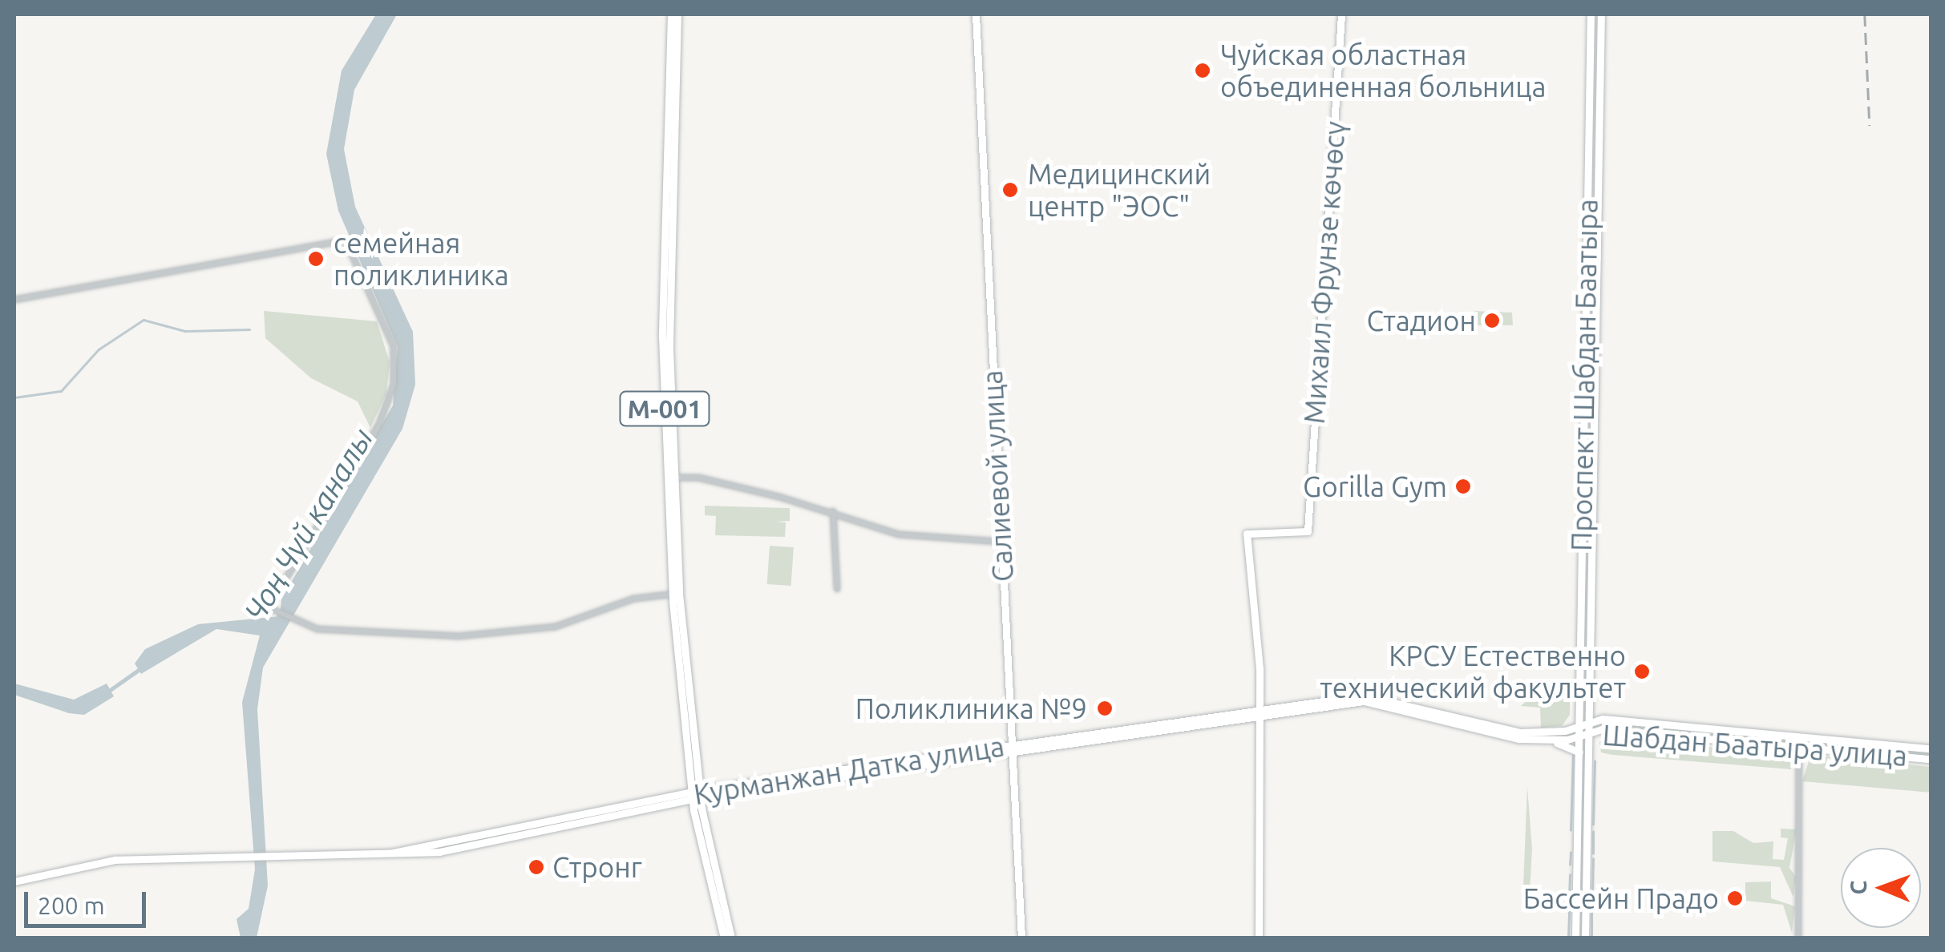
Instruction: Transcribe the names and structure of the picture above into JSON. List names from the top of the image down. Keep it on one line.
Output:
{"streets":{"main road":["Михаил Фрунзе көчөсү","Проспект Шабдан Баатыра","М-001","Салиевой улица","Шабдан Баатыра улица","Курманжан Датка улица"]},"crossings":[["Михаил Фрунзе көчөсү","Курманжан Датка улица"],["Проспект Шабдан Баатыра","Шабдан Баатыра улица"],["Проспект Шабдан Баатыра","Курманжан Датка улица"],["М-001","Курманжан Датка улица"],["Салиевой улица","Курманжан Датка улица"],["Шабдан Баатыра улица","Курманжан Датка улица"]],"water":["Чоң Чүй каналы"],"places":["Чуйская областная объединенная больница","Медицинский центр \"ЭОС\"","семейная поликлиника","Стадион","Gorilla Gym","КРСУ Естественно технический факультет","Поликлиника №9","Стронг","Бассейн Прадо"],"scale_bar":"200 m","north":"left"}
